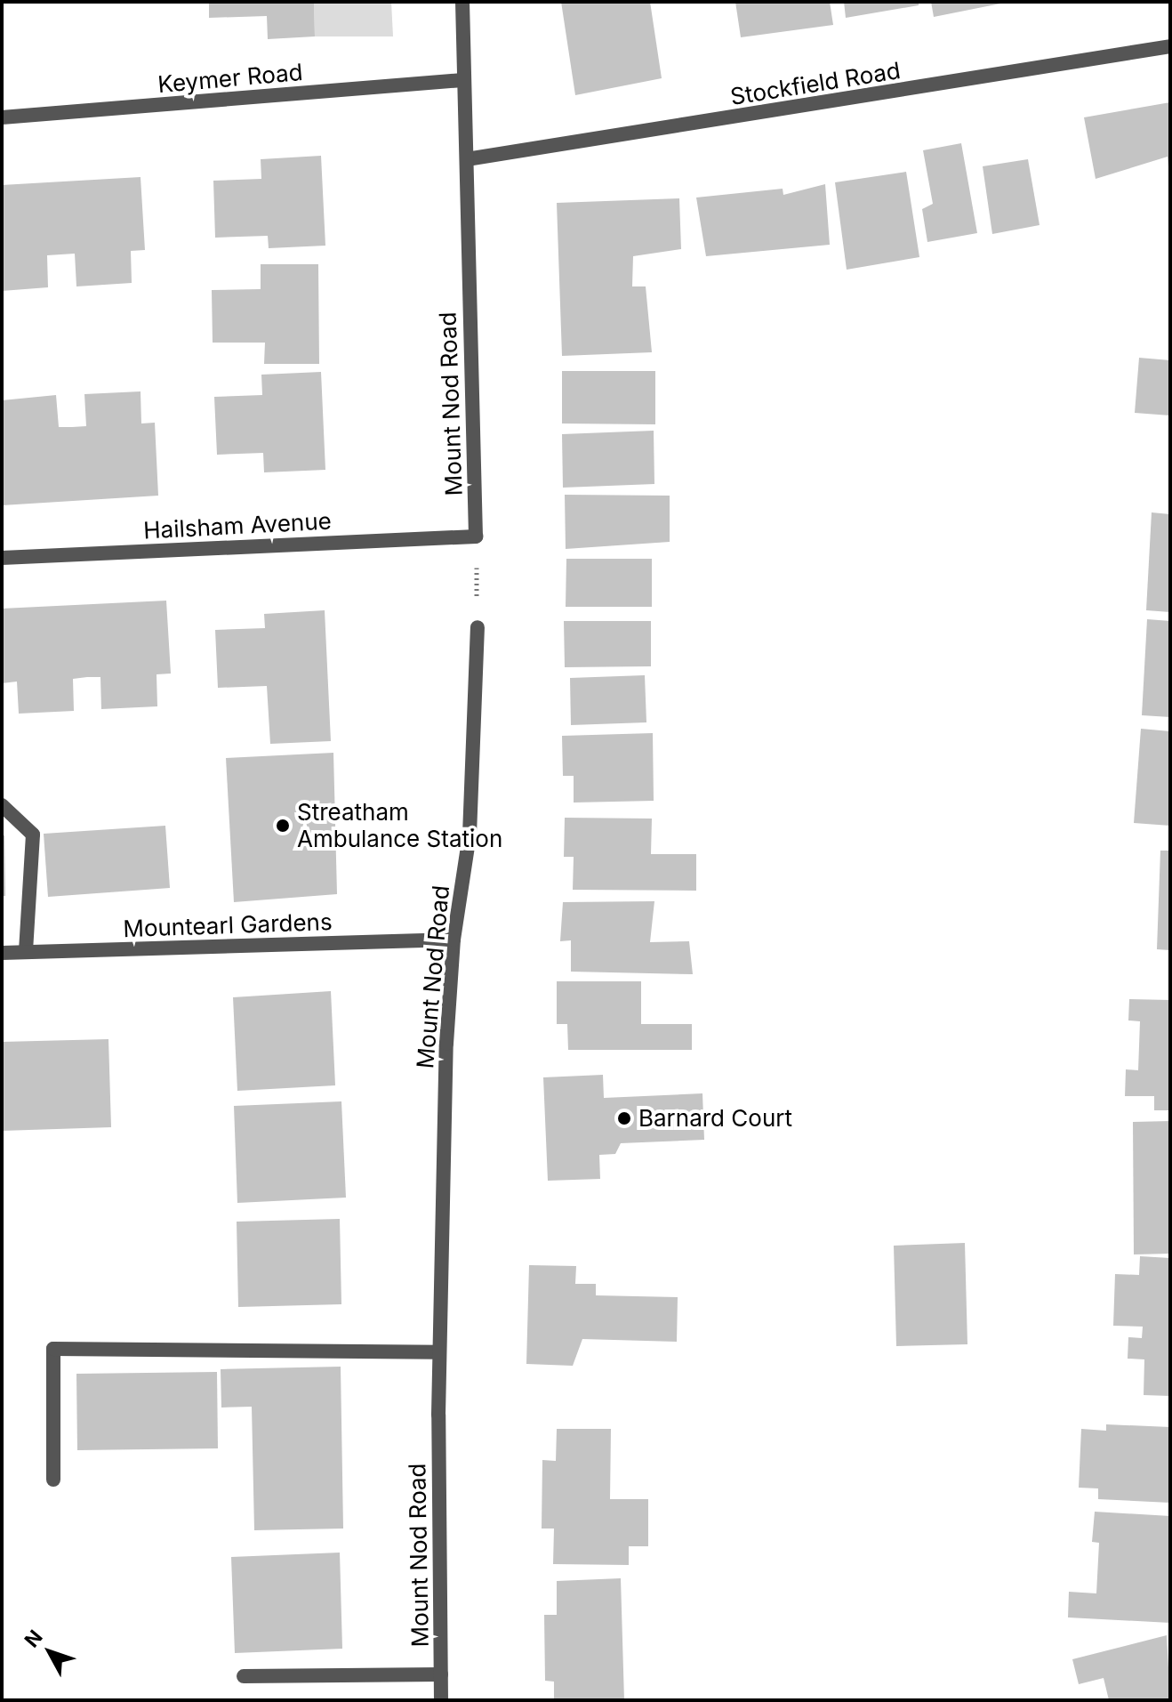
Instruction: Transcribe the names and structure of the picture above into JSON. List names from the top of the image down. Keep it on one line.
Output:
{"streets":{"street":["Keymer Road","Stockfield Road","Mount Nod Road","Hailsham Avenue","Mountearl Gardens"]},"crossings":[["Keymer Road","Mount Nod Road"],["Stockfield Road","Mount Nod Road"],["Mount Nod Road","Hailsham Avenue"],["Mount Nod Road","Mountearl Gardens"]],"places":["Streatham Ambulance Station","Barnard Court"],"north":"top left"}
